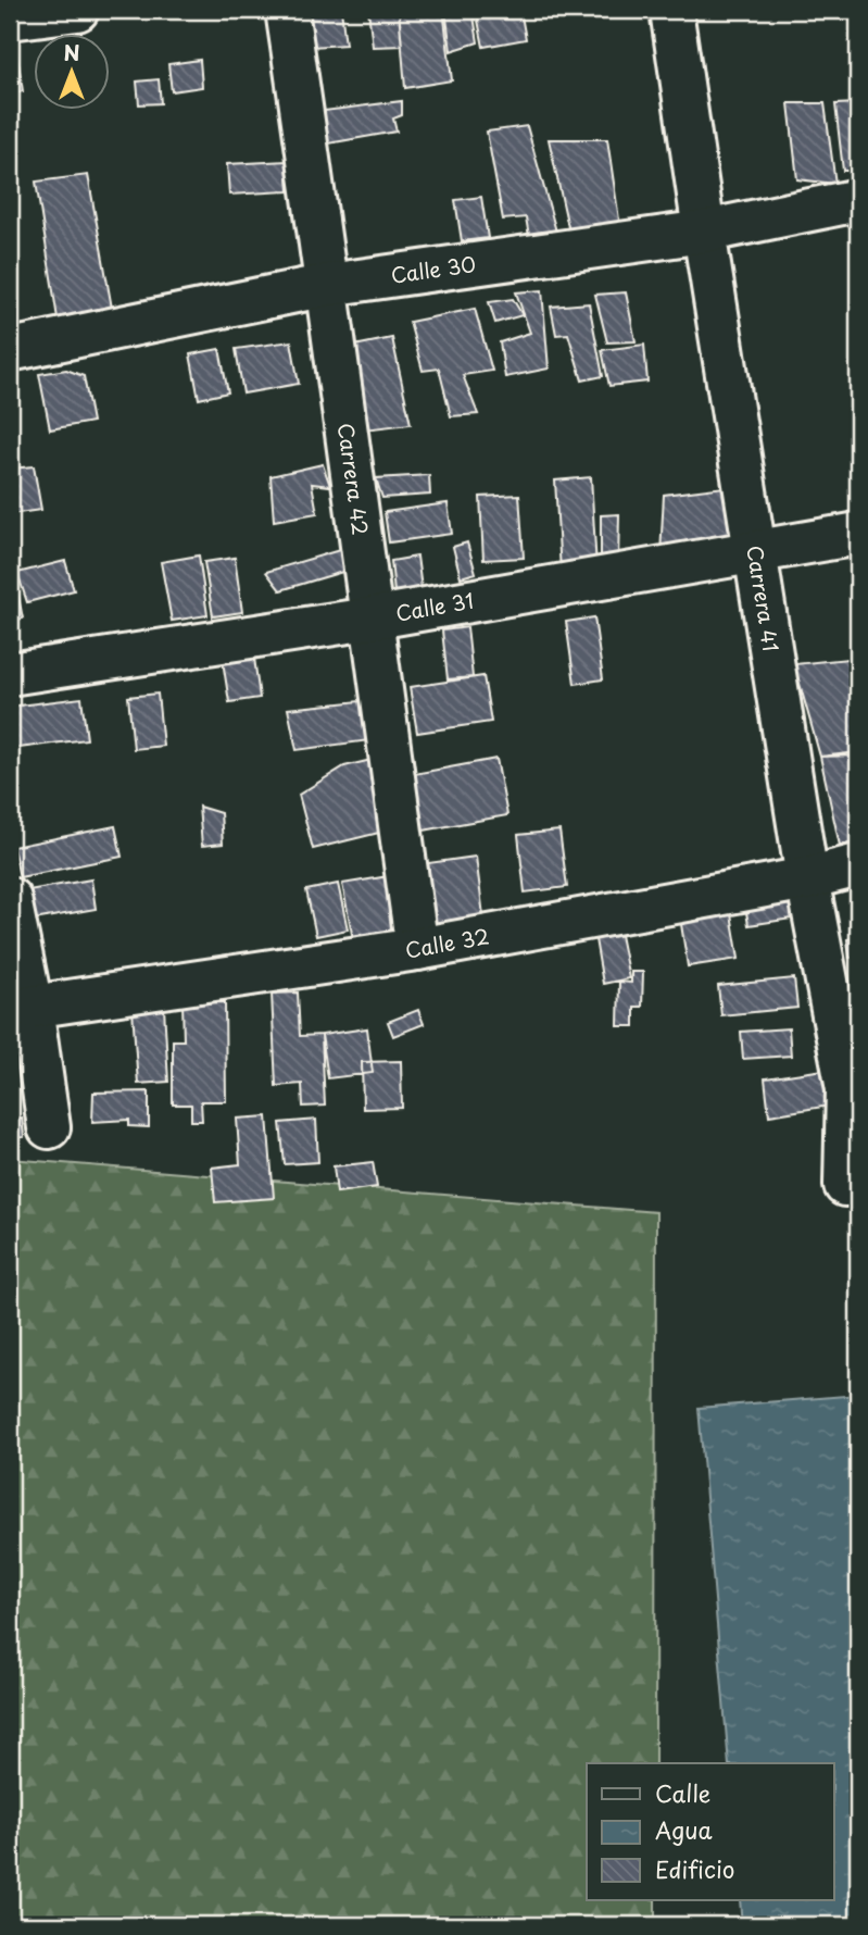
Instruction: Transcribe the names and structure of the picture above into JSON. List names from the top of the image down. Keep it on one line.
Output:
{"streets":{"street":["Calle 30","Carrera 42","Carrera 41","Calle 31","Calle 32"]},"crossings":[["Calle 30","Carrera 42"],["Calle 30","Carrera 41"],["Carrera 42","Calle 31"],["Carrera 42","Calle 32"],["Carrera 41","Calle 31"],["Carrera 41","Calle 32"]],"legend":["Calle","Agua","Edificio"],"north":"top"}
